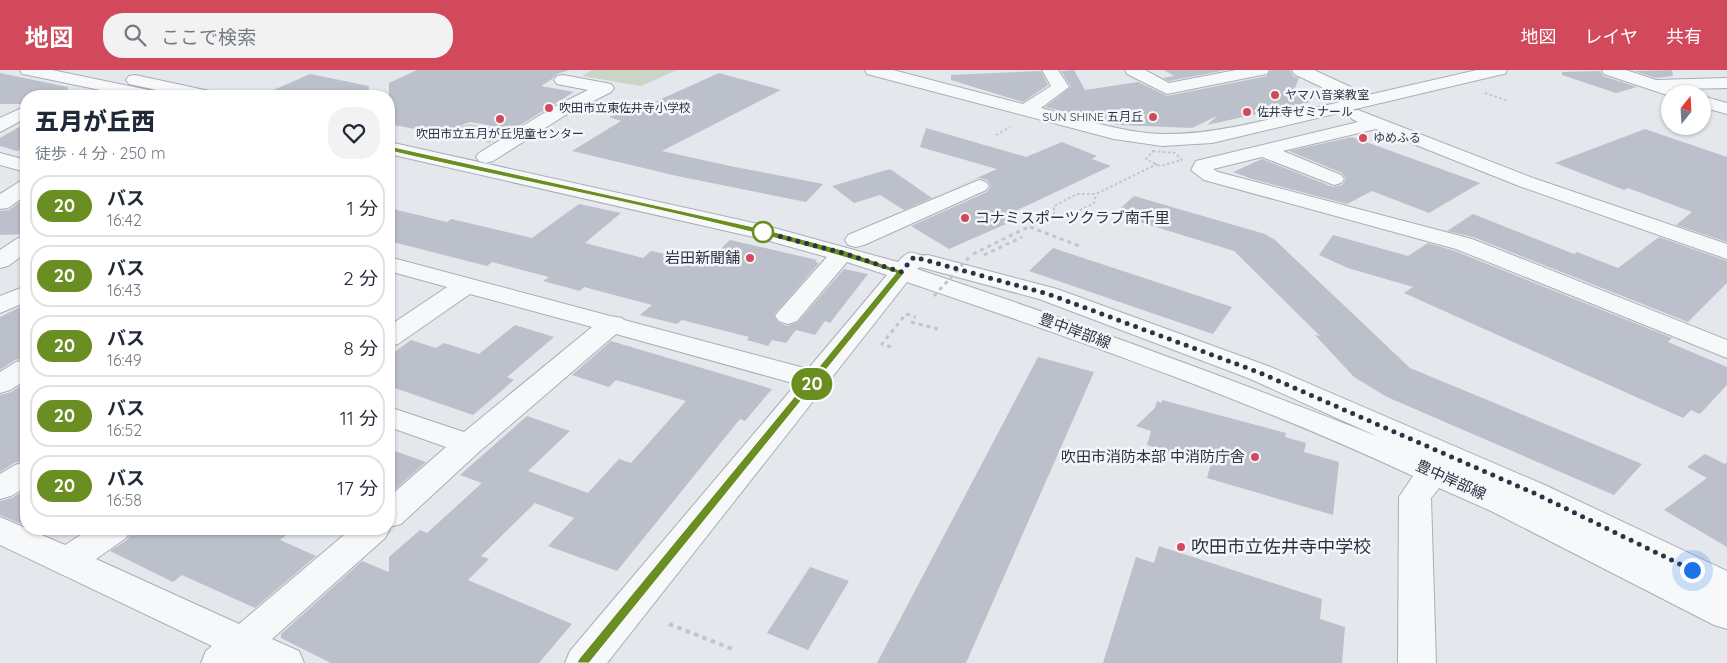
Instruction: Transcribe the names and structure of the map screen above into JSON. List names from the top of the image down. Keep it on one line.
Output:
{"streets":{"street":["豊中岸部線"]},"places":["ヤマハ音楽教室","吹田市立東佐井寺小学校","佐井寺ゼミナール","SUN SHINE 五月丘","吹田市立五月が丘児童センター","ゆめふる","コナミスポーツクラブ南千里","岩田新聞舗","吹田市消防本部 中消防庁舎","吹田市立佐井寺中学校"],"lines":["bus line 20"],"north":"top","page":{"header":"地図","search":"ここで検索","nav":["地図","レイヤ","共有"],"on_map":"20","heading":["五月が丘西","徒歩 · 4 分 · 250 m"],"list":[{"mark":"20","name":"バス","note":"16:42","value":"1 分"},{"mark":"20","name":"バス","note":"16:43","value":"2 分"},{"mark":"20","name":"バス","note":"16:49","value":"8 分"},{"mark":"20","name":"バス","note":"16:52","value":"11 分"},{"mark":"20","name":"バス","note":"16:58","value":"17 分"}]}}
